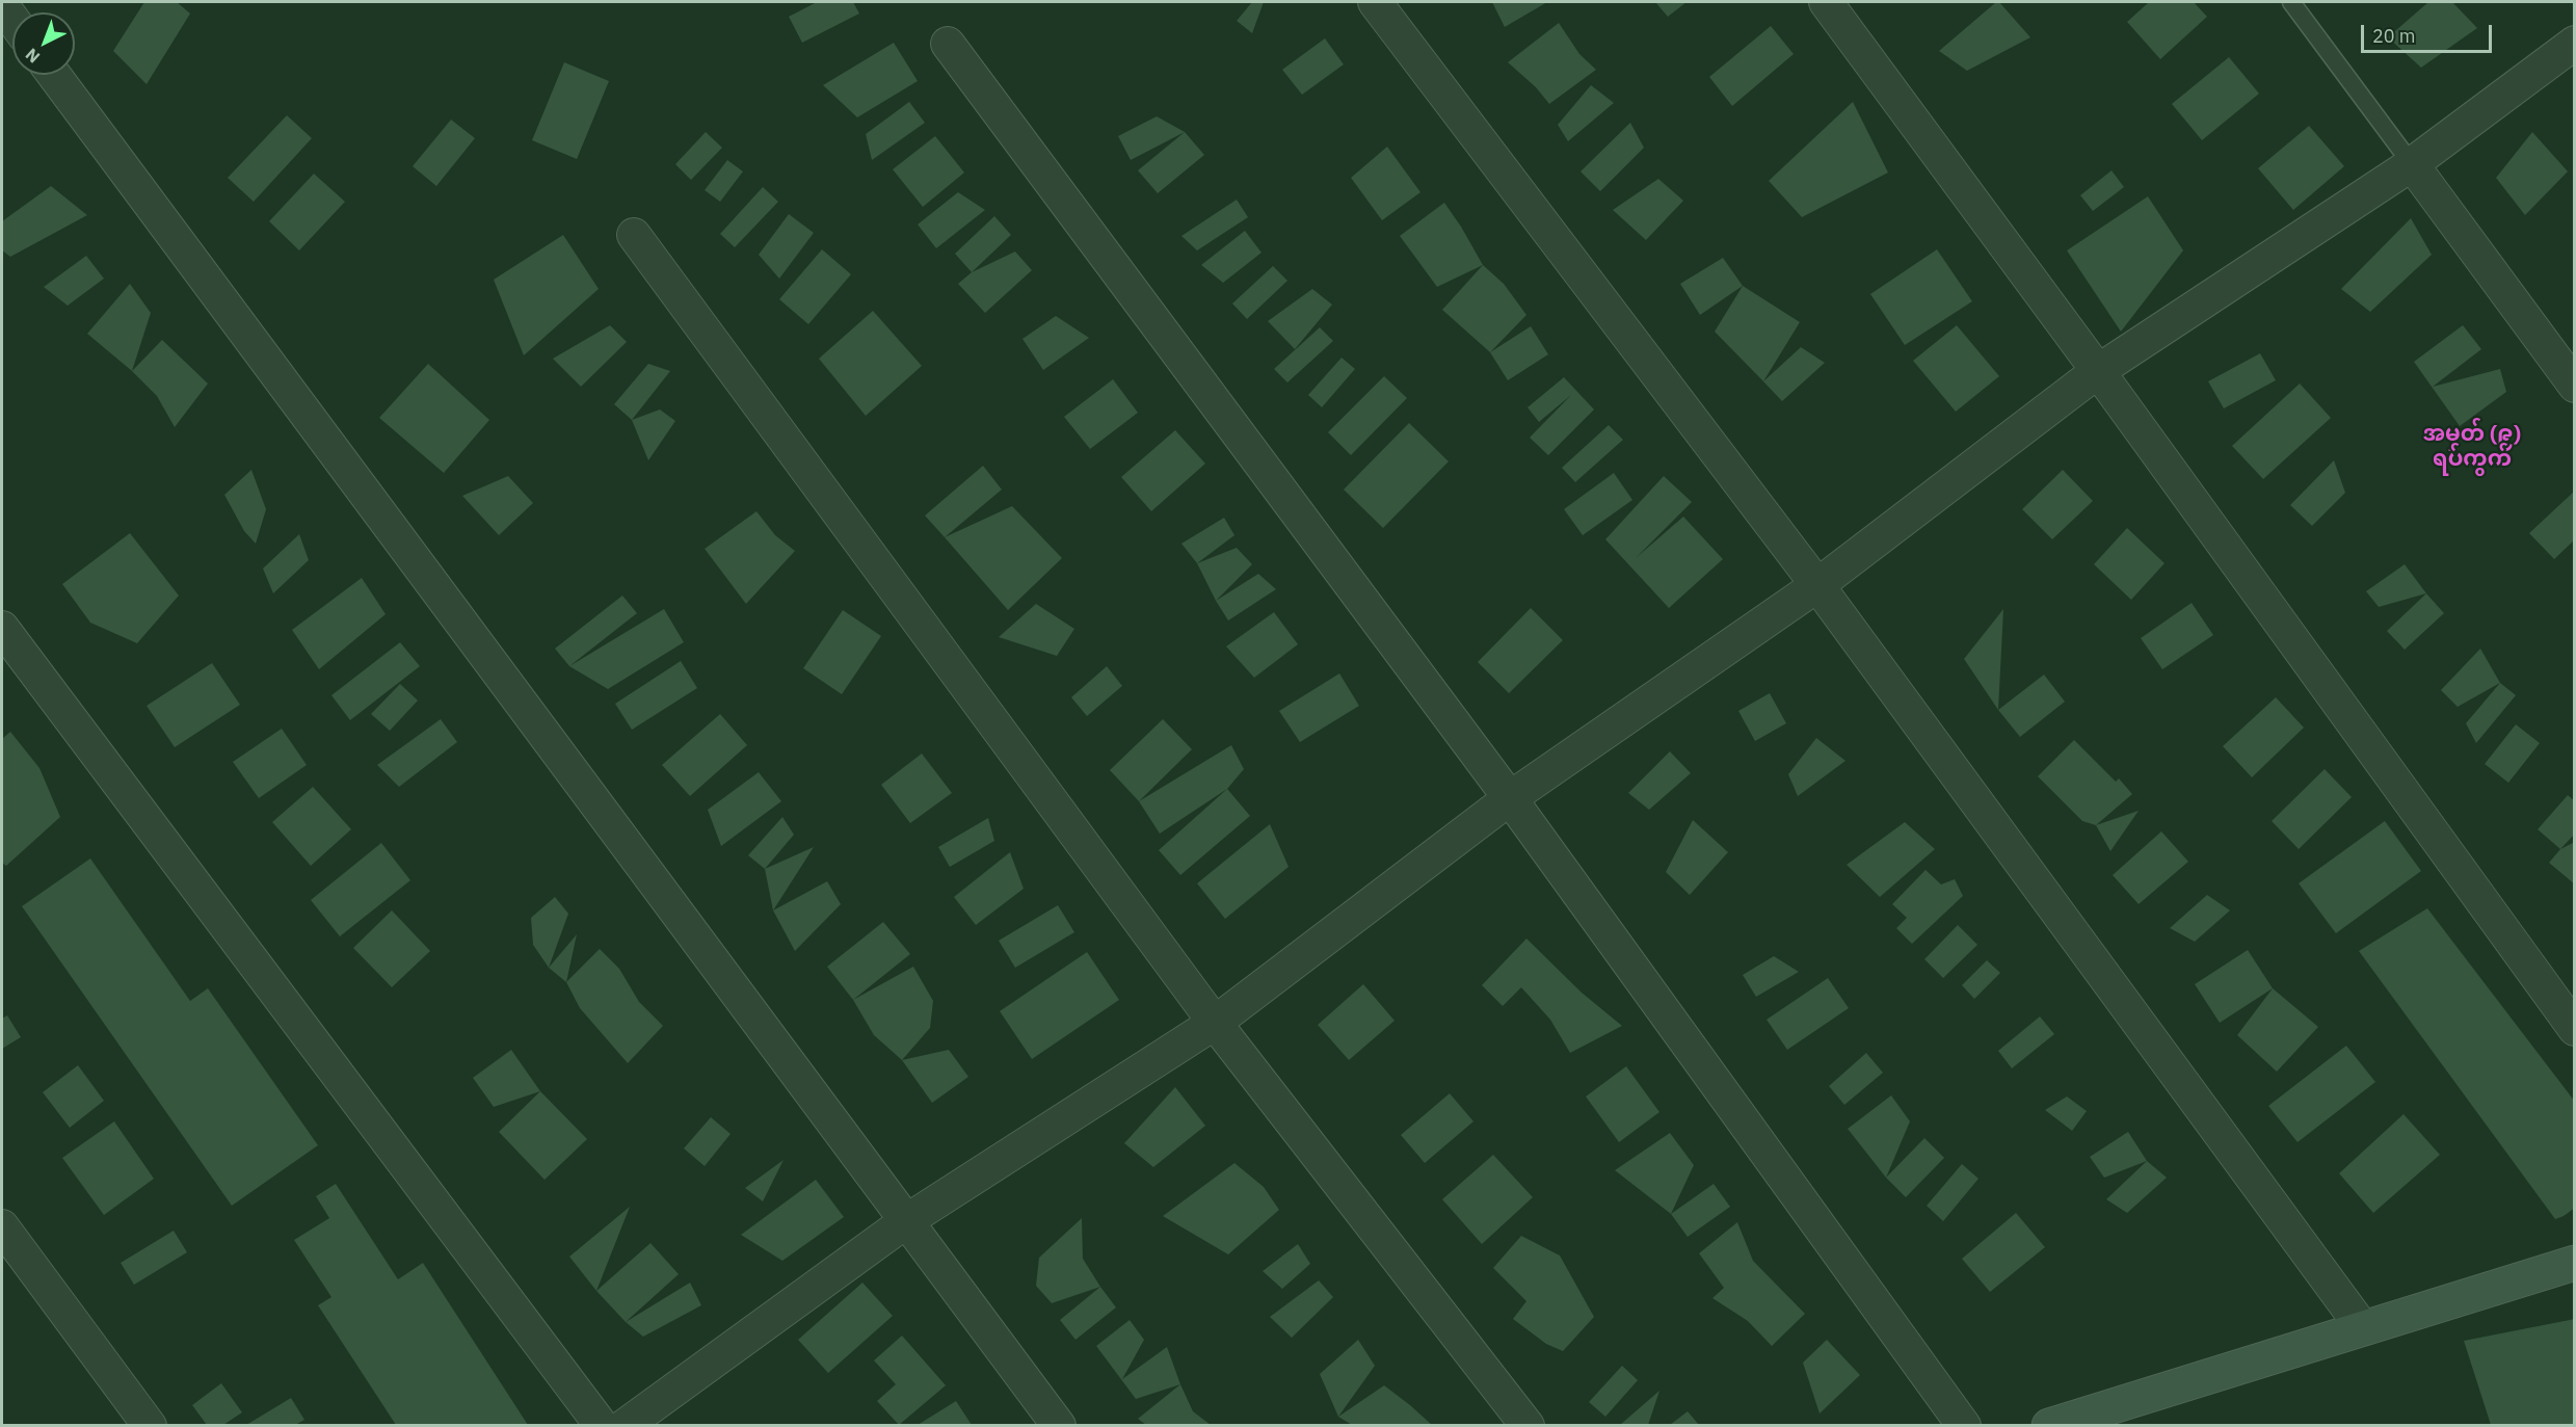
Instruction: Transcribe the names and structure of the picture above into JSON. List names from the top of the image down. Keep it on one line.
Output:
{"districts":["အမှတ် (၉) ရပ်ကွက်"],"scale_bar":"20 m","north":"bottom left"}
